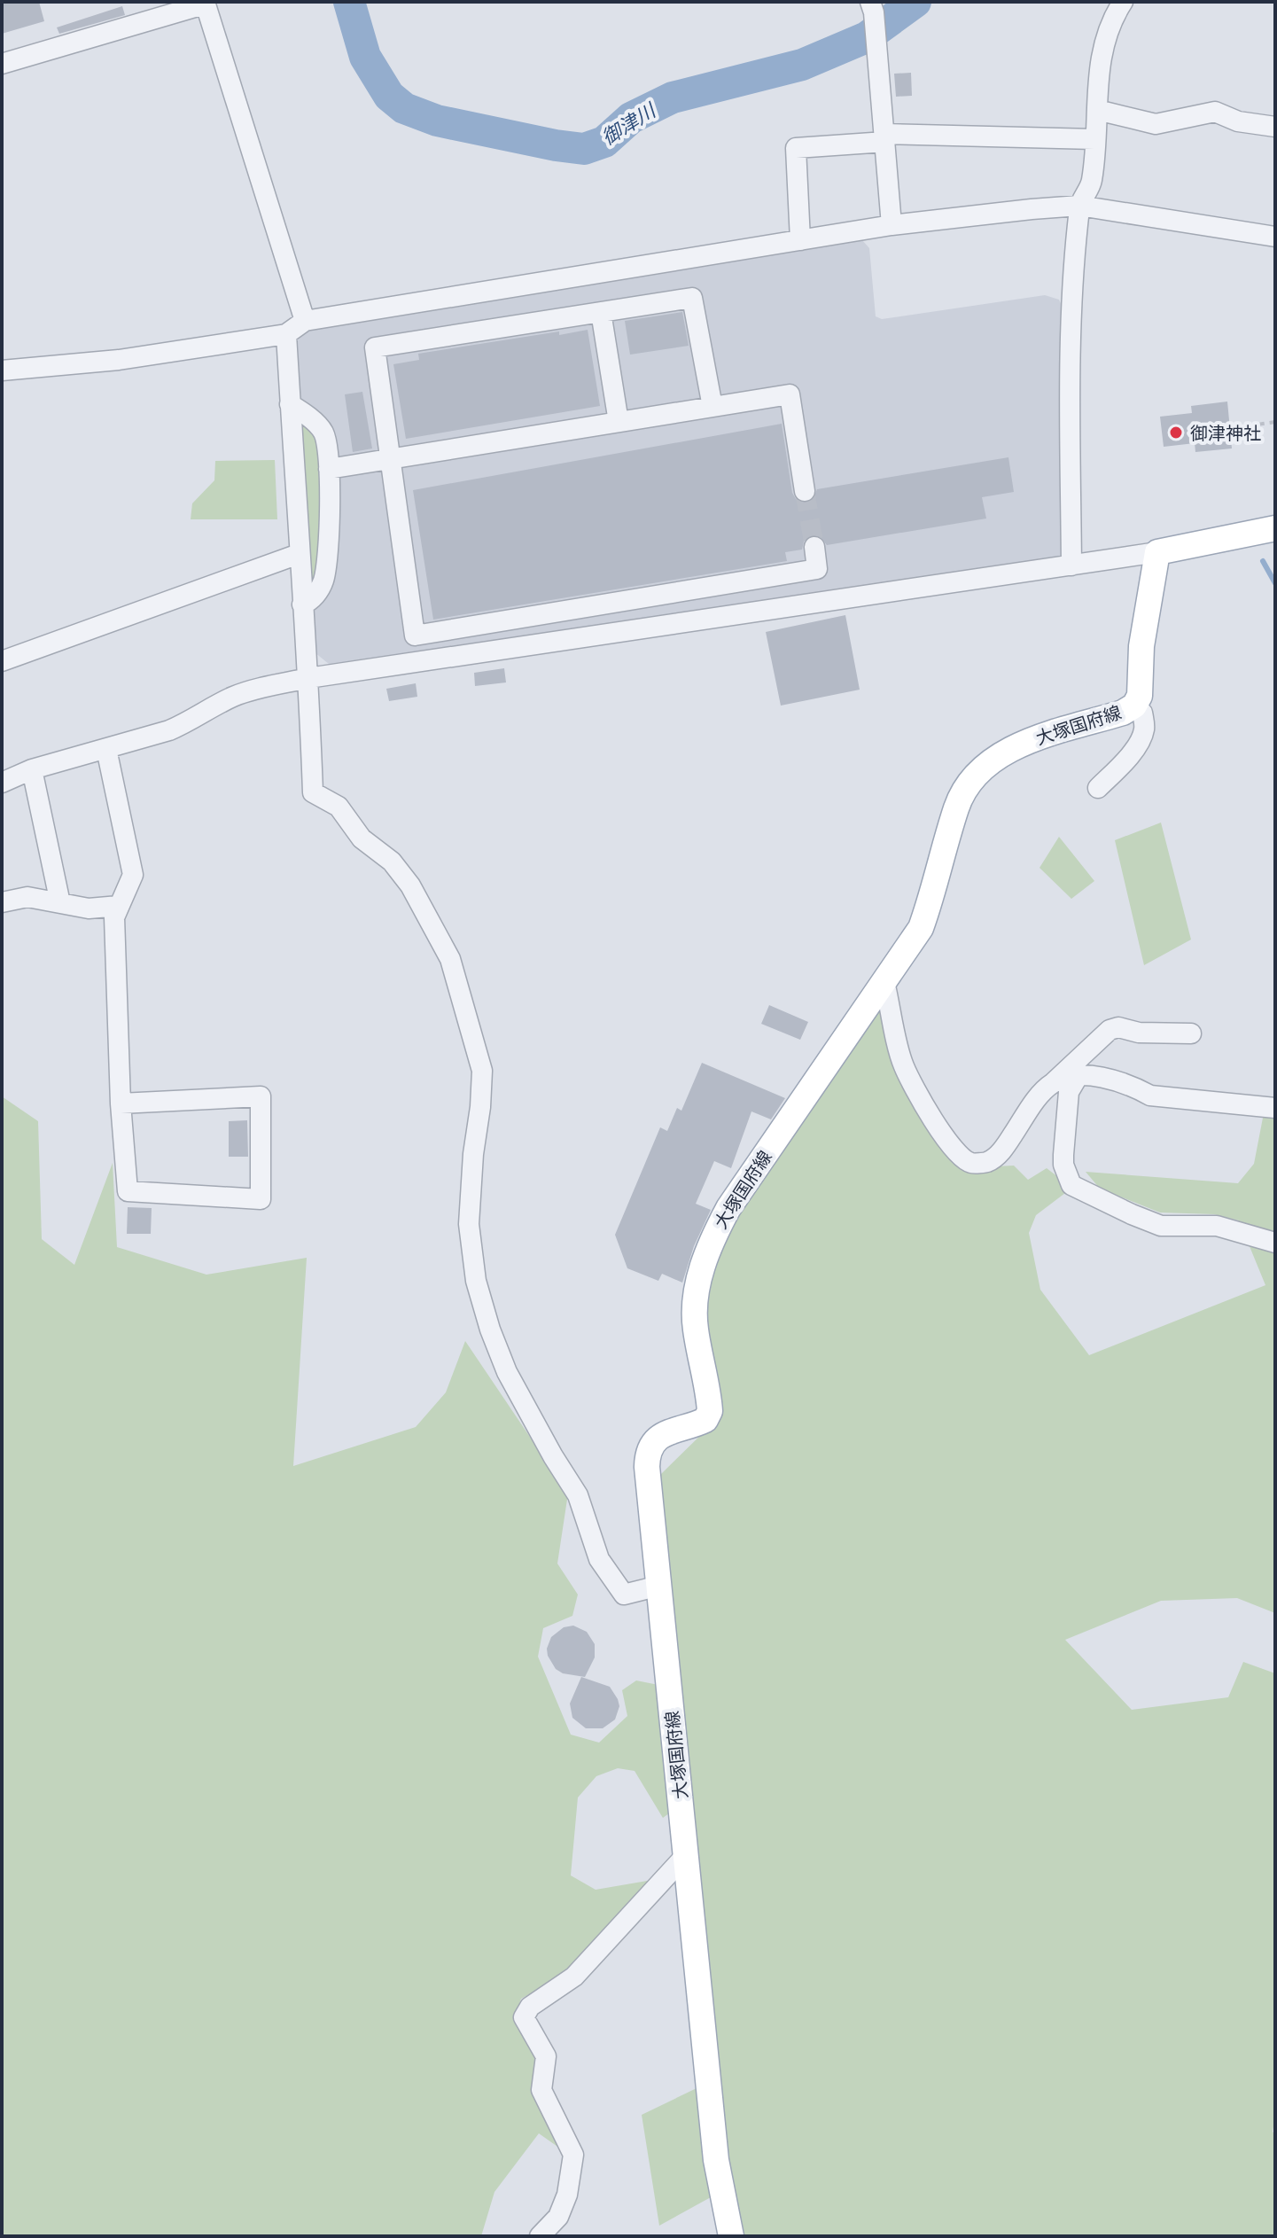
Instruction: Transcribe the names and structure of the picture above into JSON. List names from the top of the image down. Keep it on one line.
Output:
{"streets":{"main road":["大塚国府線"]},"water":["御津川"],"places":["御津神社"]}
